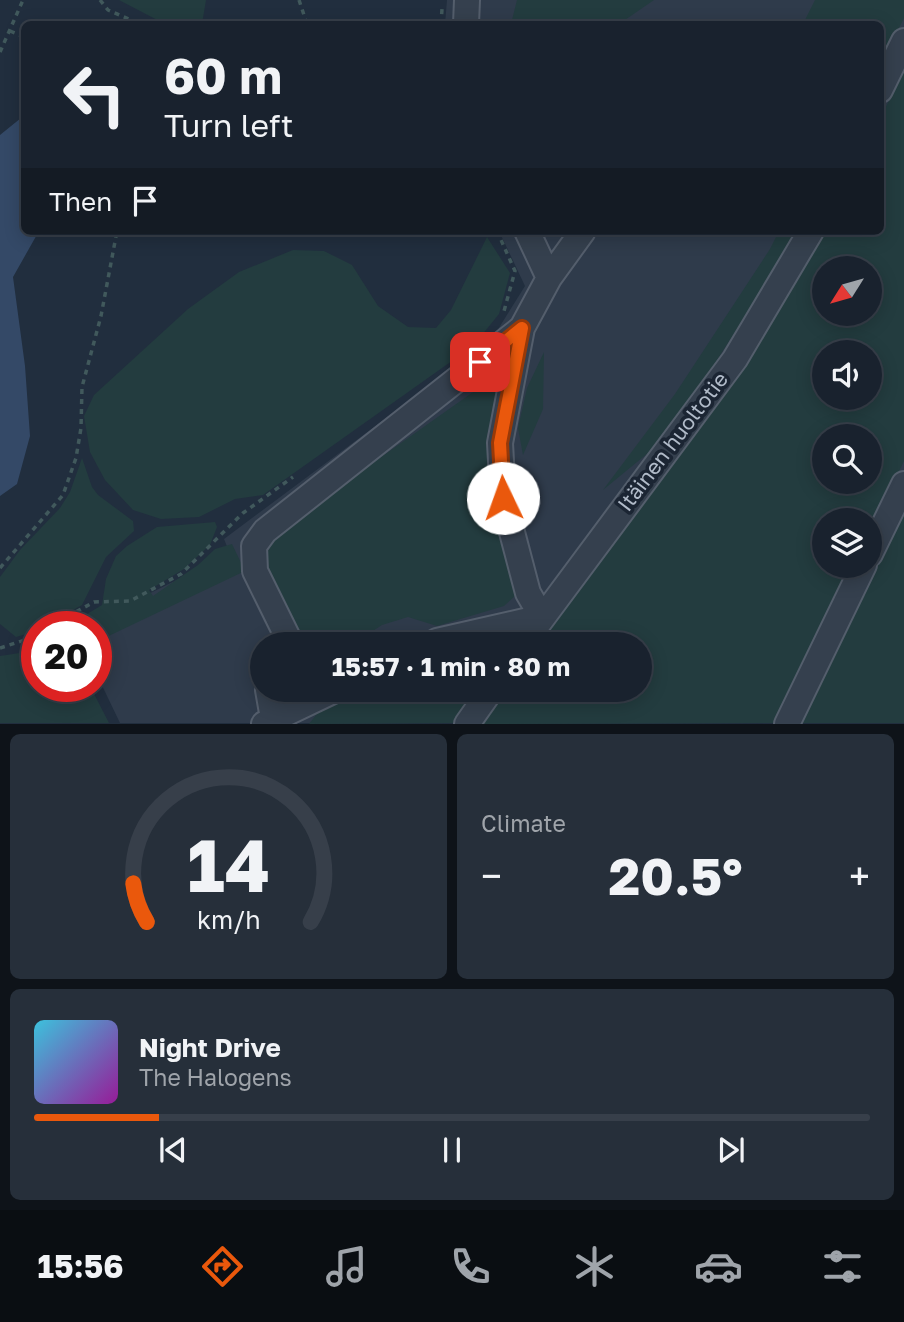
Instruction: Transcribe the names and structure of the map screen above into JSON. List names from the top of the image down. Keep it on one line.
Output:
{"streets":{"lane":["Itäinen huoltotie"]},"north":"bottom left","page":{"turn":["60 m","Turn left"],"then":"Then","limit":"20","trip":"15:57 · 1 min · 80 m","tile":"Climate","heat":["−","20.5°","+"],"song":["Night Drive","The Halogens"],"tabs":"15:56","gauge":["14","km/h"]}}
